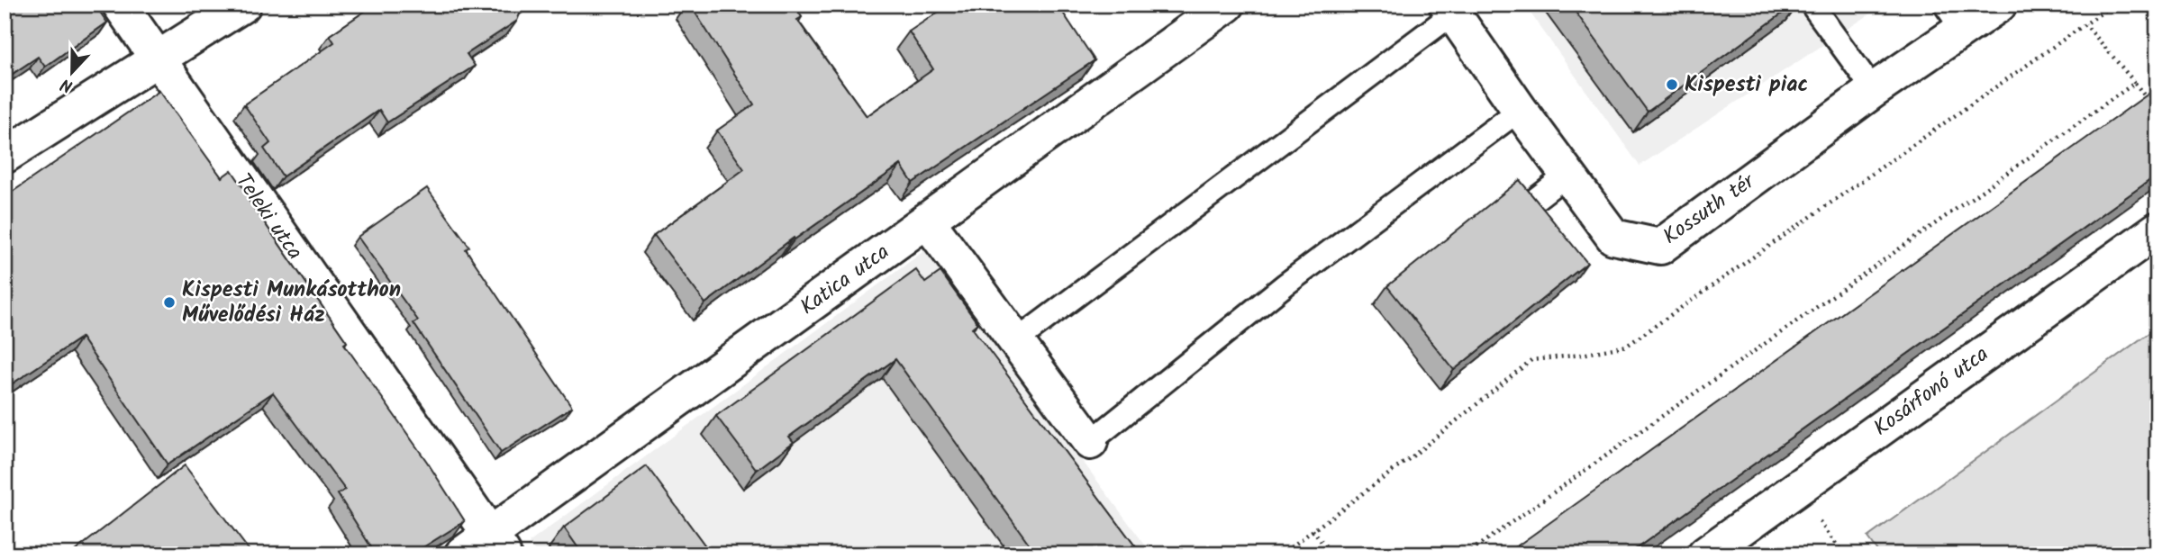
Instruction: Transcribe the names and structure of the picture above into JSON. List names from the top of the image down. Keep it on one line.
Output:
{"streets":{"street":["Kossuth tér","Teleki utca","Katica utca","Kosárfonó utca"]},"crossings":[["Teleki utca","Katica utca"]],"places":["Kispesti piac","Kispesti Munkásotthon Művelődési Ház"],"north":"bottom"}
